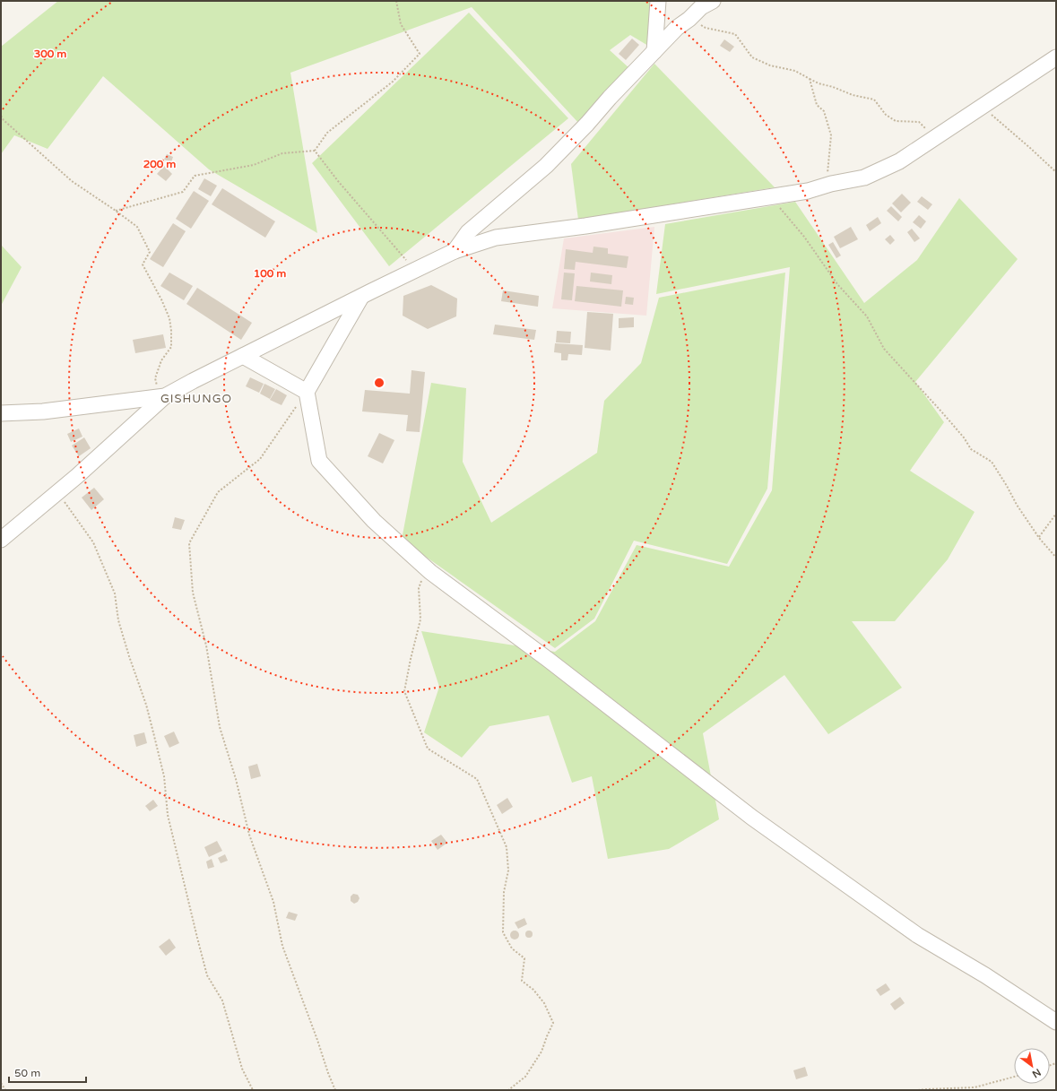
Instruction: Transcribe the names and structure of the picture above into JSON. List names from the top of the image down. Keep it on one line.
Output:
{"districts":["GISHUNGO"],"scale_bar":"50 m","north":"bottom right","rings":["300 m","200 m","100 m"]}
